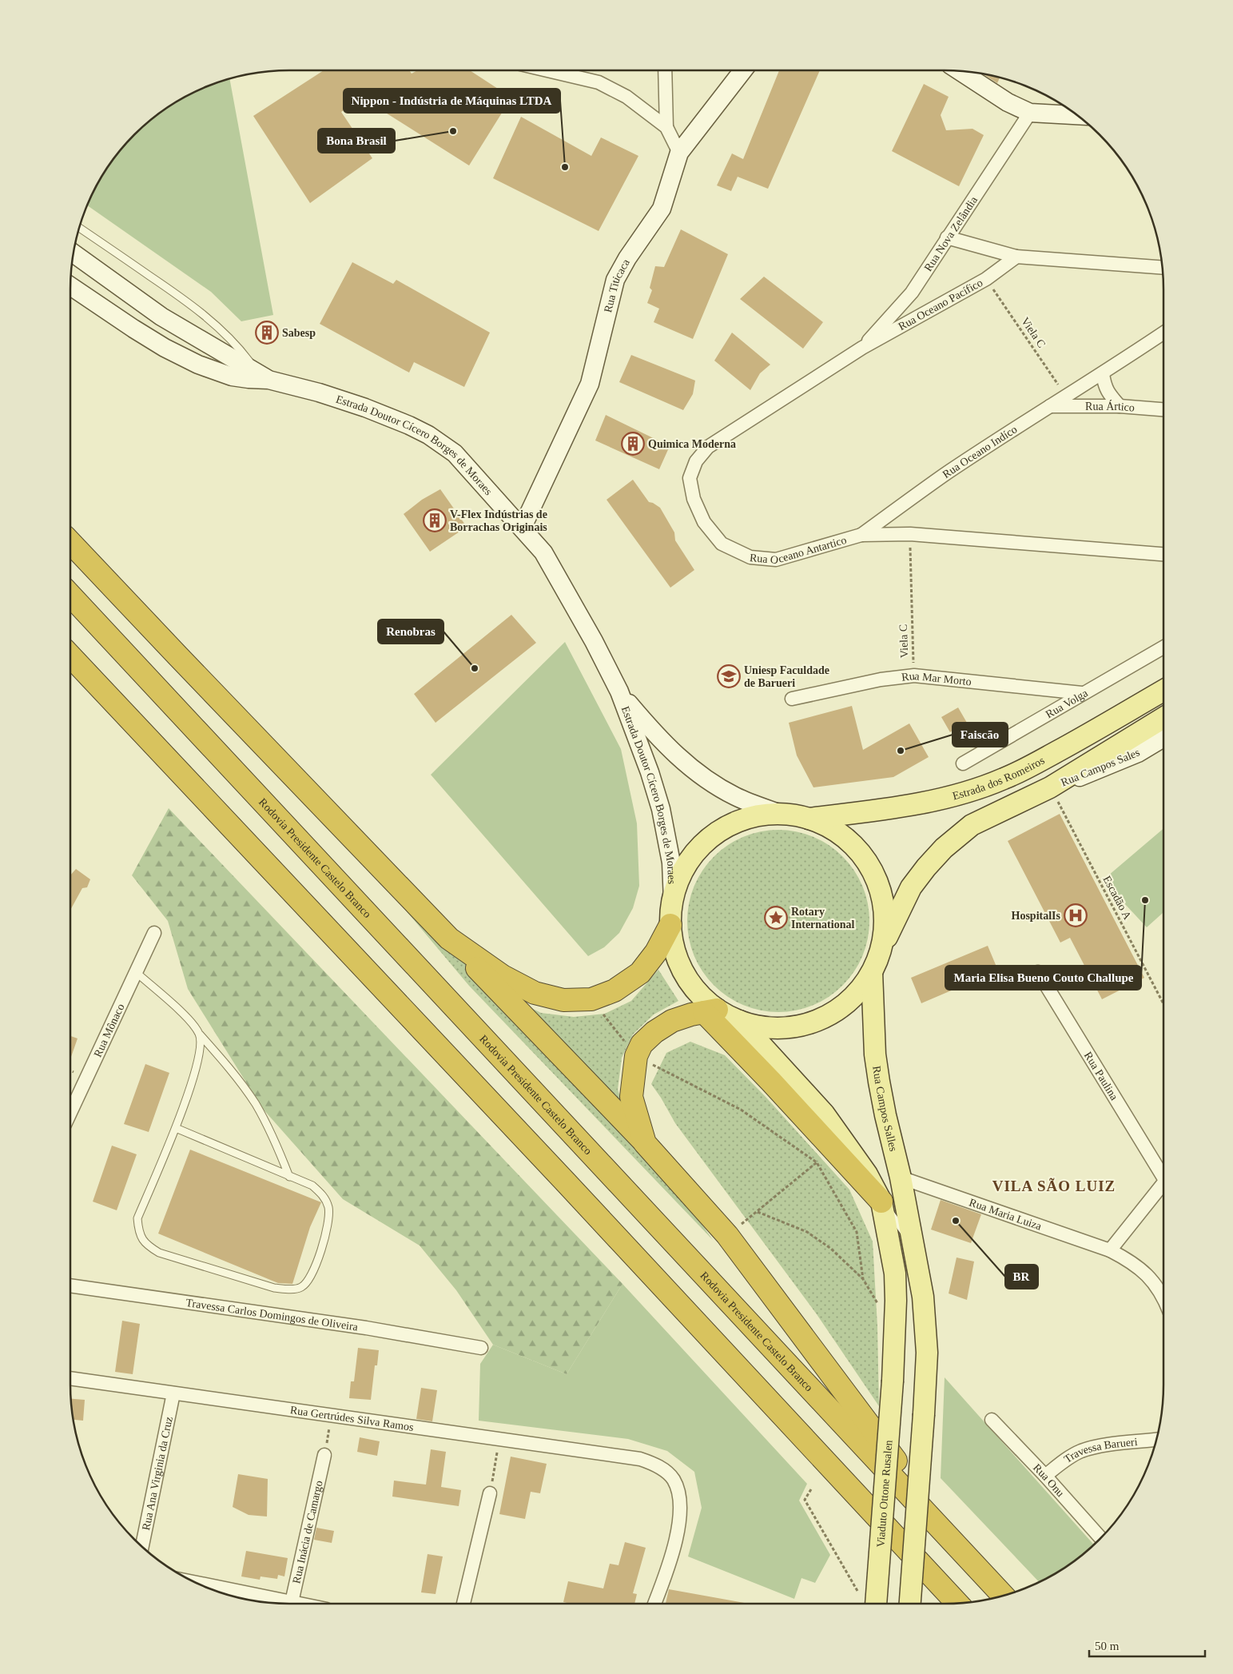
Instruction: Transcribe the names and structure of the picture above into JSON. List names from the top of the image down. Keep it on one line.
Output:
{"streets":{"highway":["Rodovia Presidente Castelo Branco"],"main road":["Estrada dos Romeiros","Rua Campos Salles","Viaduto Ottone Rusalen"],"street":["Rua Nova Zelândia","Rua Titicaca","Rua Oceano Pacífico","Rua Ártico","Estrada Doutor Cícero Borges de Moraes","Rua Oceano Indíco","Rua Oceano Antartico","Rua Mar Morto","Rua Volga","Rua Campos Sales","Rua Mônaco","Rua Paulina","Rua Maria Luiza","Travessa Carlos Domingos de Oliveira","Rua Gertrúdes Silva Ramos","Travessa Barueri","Rua Ana Virginia da Cruz","Rua Onu","Rua Inácia de Camargo"],"path":["Viela C","Escadão A"]},"crossings":[["Rua Nova Zelândia","Rua Oceano Pacífico"],["Rua Nova Zelândia","Rua Oceano Antartico"],["Rua Titicaca","Estrada Doutor Cícero Borges de Moraes"],["Rua Oceano Pacífico","Viela C"],["Rua Oceano Pacífico","Rua Oceano Antartico"],["Viela C","Rua Oceano Indíco"],["Viela C","Rua Oceano Antartico"],["Viela C","Rua Mar Morto"],["Rua Ártico","Rua Oceano Indíco"],["Rua Oceano Indíco","Rua Oceano Antartico"],["Rua Mar Morto","Rua Volga"],["Rua Campos Sales","Escadão A"],["Rua Campos Salles","Rua Maria Luiza"],["Rua Campos Salles","Viaduto Ottone Rusalen"],["Rua Gertrúdes Silva Ramos","Rua Ana Virginia da Cruz"],["Travessa Barueri","Rua Onu"]],"districts":["VILA SÃO LUIZ"],"places":{"other":["Bona Brasil","Nippon - Indústria de Máquinas LTDA","Renobras","Faiscão","Maria Elisa Bueno Couto Challupe","BR"],"building":["Sabesp","Quimica Moderna","V-Flex Indústrias de Borrachas Originais"],"school or university":["Uniesp Faculdade de Barueri"],"hospital":["HospitalIs"],"place":["Rotary International"]},"scale_bar":"50 m"}
